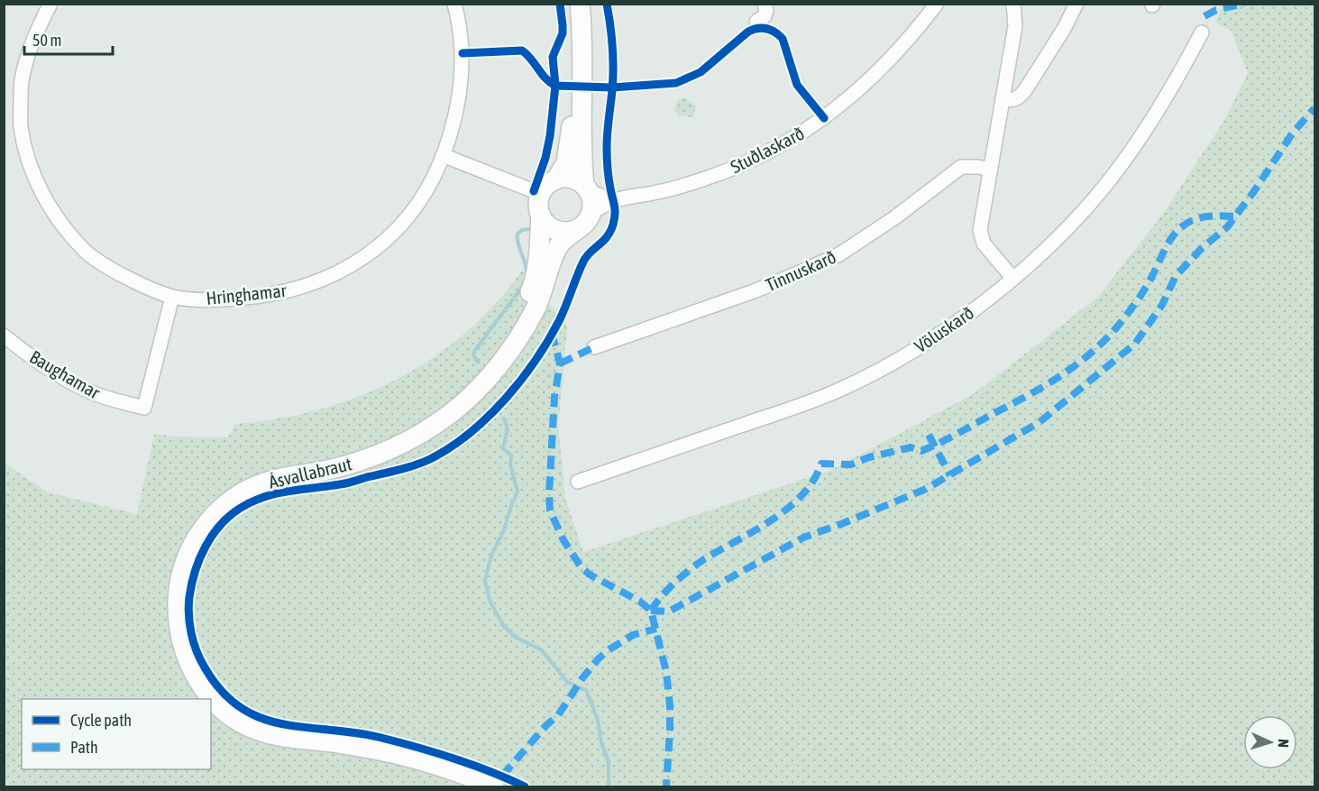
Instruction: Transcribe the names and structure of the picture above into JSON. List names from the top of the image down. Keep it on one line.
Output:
{"streets":{"main road":["Ásvallabraut"],"street":["Stuðlaskarð","Tinnuskarð","Hringhamar","Völuskarð","Baughamar"]},"crossings":[["Stuðlaskarð","Ásvallabraut"],["Hringhamar","Baughamar"]],"legend":["Cycle path","Path"],"scale_bar":"50 m","north":"right"}
